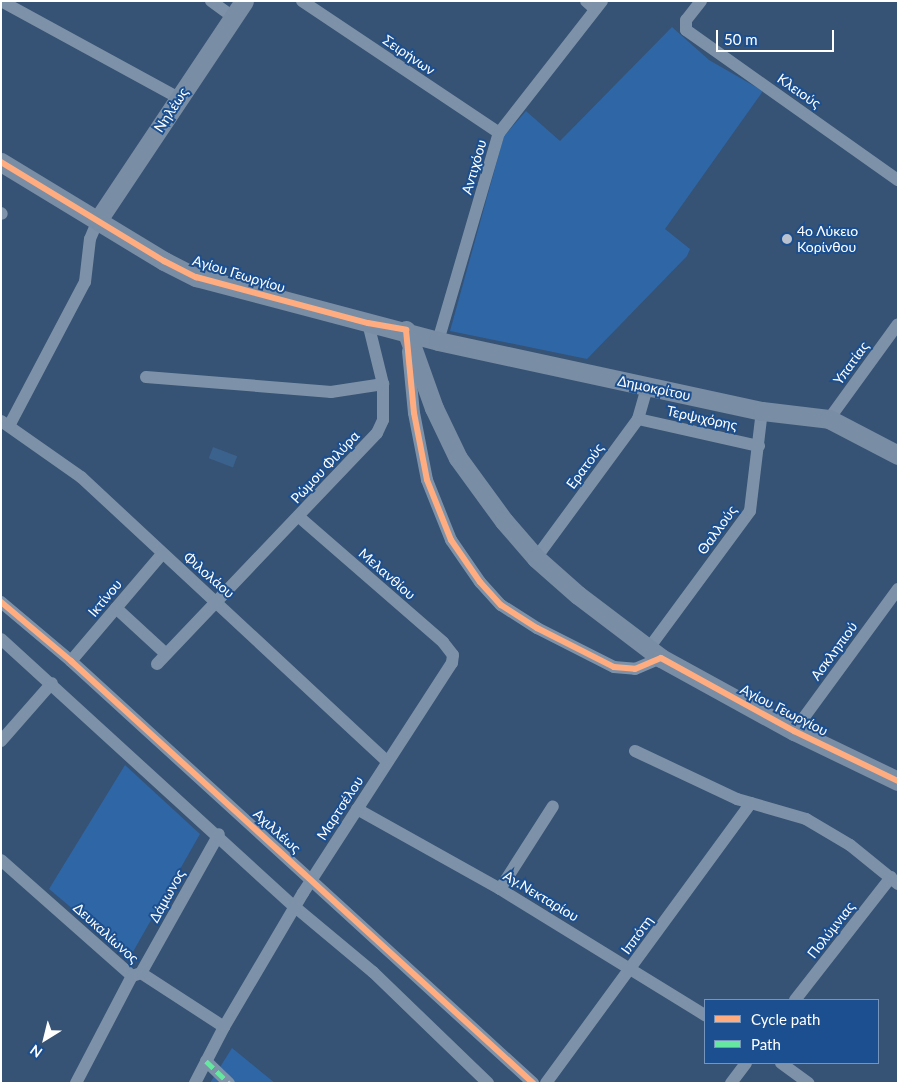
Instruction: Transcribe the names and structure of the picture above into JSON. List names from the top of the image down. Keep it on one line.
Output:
{"streets":{"street":["Σειρήνων","Κλειούς","Νηλέως","Αντιχόου","Αγίου Γεωργίου","Υπατίας","Δημοκρίτου","Τερψιχόρης","Ερατούς","Ρώμου Φιλύρα","Θαλλούς","Μελανθίου","Φιλολάου","Ικτίνου","Ασκληπιού","Μαρτσέλου","Αχιλλέως","Δάμωνος","Αγ.Νεκταρίου","Πολύμνιας","Δευκαλίωνος","Ιππότη"]},"crossings":[["Σειρήνων","Αντιχόου"],["Νηλέως","Αγίου Γεωργίου"],["Αντιχόου","Δημοκρίτου"],["Αγίου Γεωργίου","Δημοκρίτου"],["Αγίου Γεωργίου","Ερατούς"],["Αγίου Γεωργίου","Ρώμου Φιλύρα"],["Αγίου Γεωργίου","Θαλλούς"],["Αγίου Γεωργίου","Ασκληπιού"],["Υπατίας","Δημοκρίτου"],["Δημοκρίτου","Ερατούς"],["Δημοκρίτου","Θαλλούς"],["Τερψιχόρης","Ερατούς"],["Τερψιχόρης","Θαλλούς"],["Ρώμου Φιλύρα","Μελανθίου"],["Ρώμου Φιλύρα","Φιλολάου"],["Ρώμου Φιλύρα","Ικτίνου"],["Μελανθίου","Μαρτσέλου"],["Φιλολάου","Ικτίνου"],["Φιλολάου","Μαρτσέλου"],["Ικτίνου","Αχιλλέως"],["Μαρτσέλου","Αχιλλέως"],["Μαρτσέλου","Αγ.Νεκταρίου"],["Μαρτσέλου","Δευκαλίωνος"],["Δάμωνος","Δευκαλίωνος"],["Αγ.Νεκταρίου","Ιππότη"]],"places":["4ο Λύκειο Κορίνθου"],"legend":["Cycle path","Path"],"scale_bar":"50 m","north":"bottom left"}
